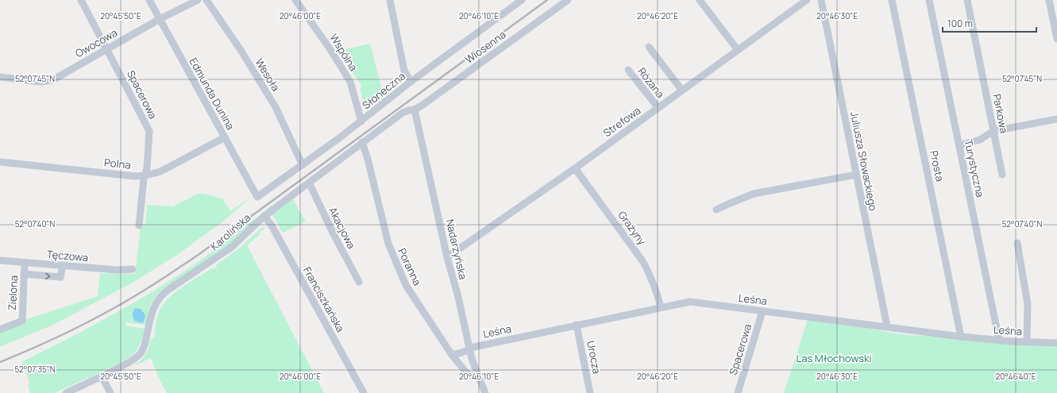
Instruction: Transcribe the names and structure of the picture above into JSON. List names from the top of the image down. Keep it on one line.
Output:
{"streets":{"street":["Owocowa","Wiosenna","Wspólna","Wesoła","Różana","Słoneczna","Edmunda Dunina","Spacerowa","Parkowa","Strefowa","Juliusza Słowackiego","Polna","Prosta","Turystyczna","Akacjowa","Grażyny","Karolińska","Nadarzyńska","Tęczowa","Poranna","Zielona","Franciszkańska","Leśna","Urocza"]},"crossings":[["Owocowa","Edmunda Dunina"],["Owocowa","Spacerowa"],["Wiosenna","Karolińska"],["Wiosenna","Nadarzyńska"],["Wspólna","Słoneczna"],["Wesoła","Słoneczna"],["Różana","Strefowa"],["Słoneczna","Edmunda Dunina"],["Edmunda Dunina","Polna"],["Spacerowa","Polna"],["Spacerowa","Leśna"],["Strefowa","Grażyny"],["Strefowa","Nadarzyńska"],["Juliusza Słowackiego","Leśna"],["Prosta","Leśna"],["Turystyczna","Leśna"],["Akacjowa","Karolińska"],["Grażyny","Leśna"],["Karolińska","Nadarzyńska"],["Karolińska","Poranna"],["Karolińska","Franciszkańska"],["Nadarzyńska","Poranna"],["Nadarzyńska","Leśna"],["Tęczowa","Zielona"],["Poranna","Leśna"],["Leśna","Urocza"]],"parks":["Las Młochowski"],"scale_bar":"100 m","coordinates":["20°45'50\"E","20°46'00\"E","20°46'10\"E","20°46'20\"E","20°46'30\"E","52°07'45\"N","52°07'40\"N","52°07'35\"N","20°46'40\"E"]}
